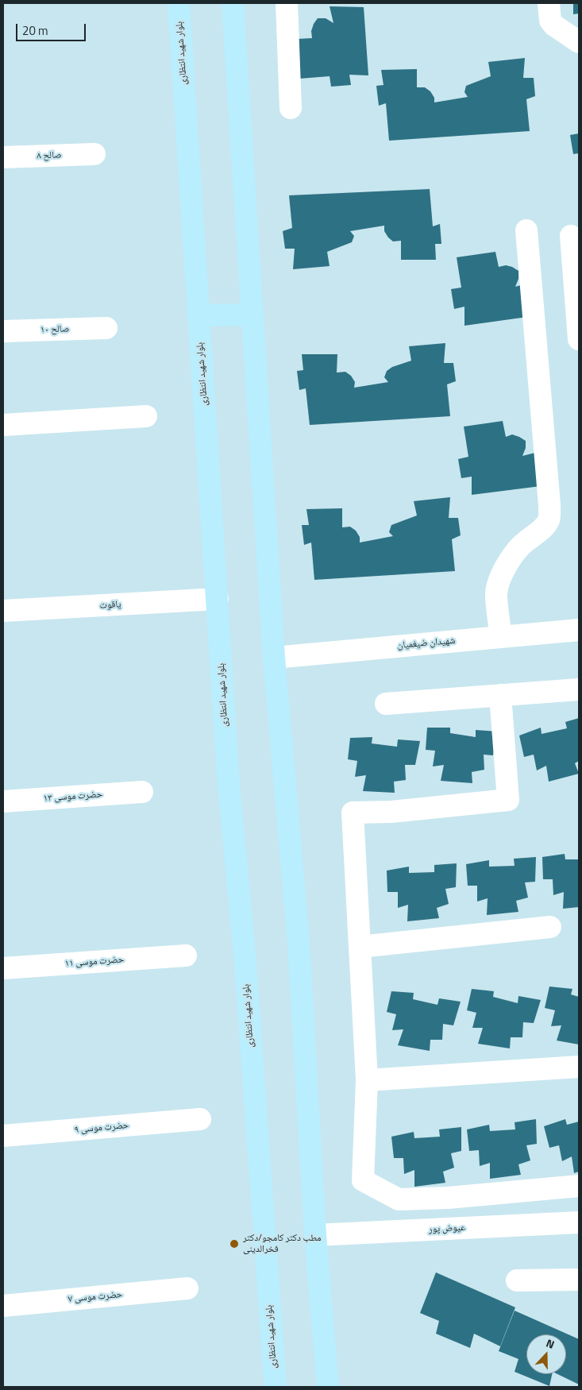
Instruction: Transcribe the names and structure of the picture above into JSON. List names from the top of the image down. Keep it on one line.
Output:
{"streets":{"main road":["بلوار شهید انتظاری"],"street":["صالح ۸","صالح ۱۰","یاقوت","شهیدان ضیغمیان","حضرت موسی ۱۳","حضرت موسی ۱۱","حضرت موسی ۹","عیوض پور","حضرت موسی ۷"]},"crossings":[["بلوار شهید انتظاری","یاقوت"]],"places":["مطب دکتر کامجو/دکتر فخرالدینی"],"scale_bar":"20 m","north":"top"}
